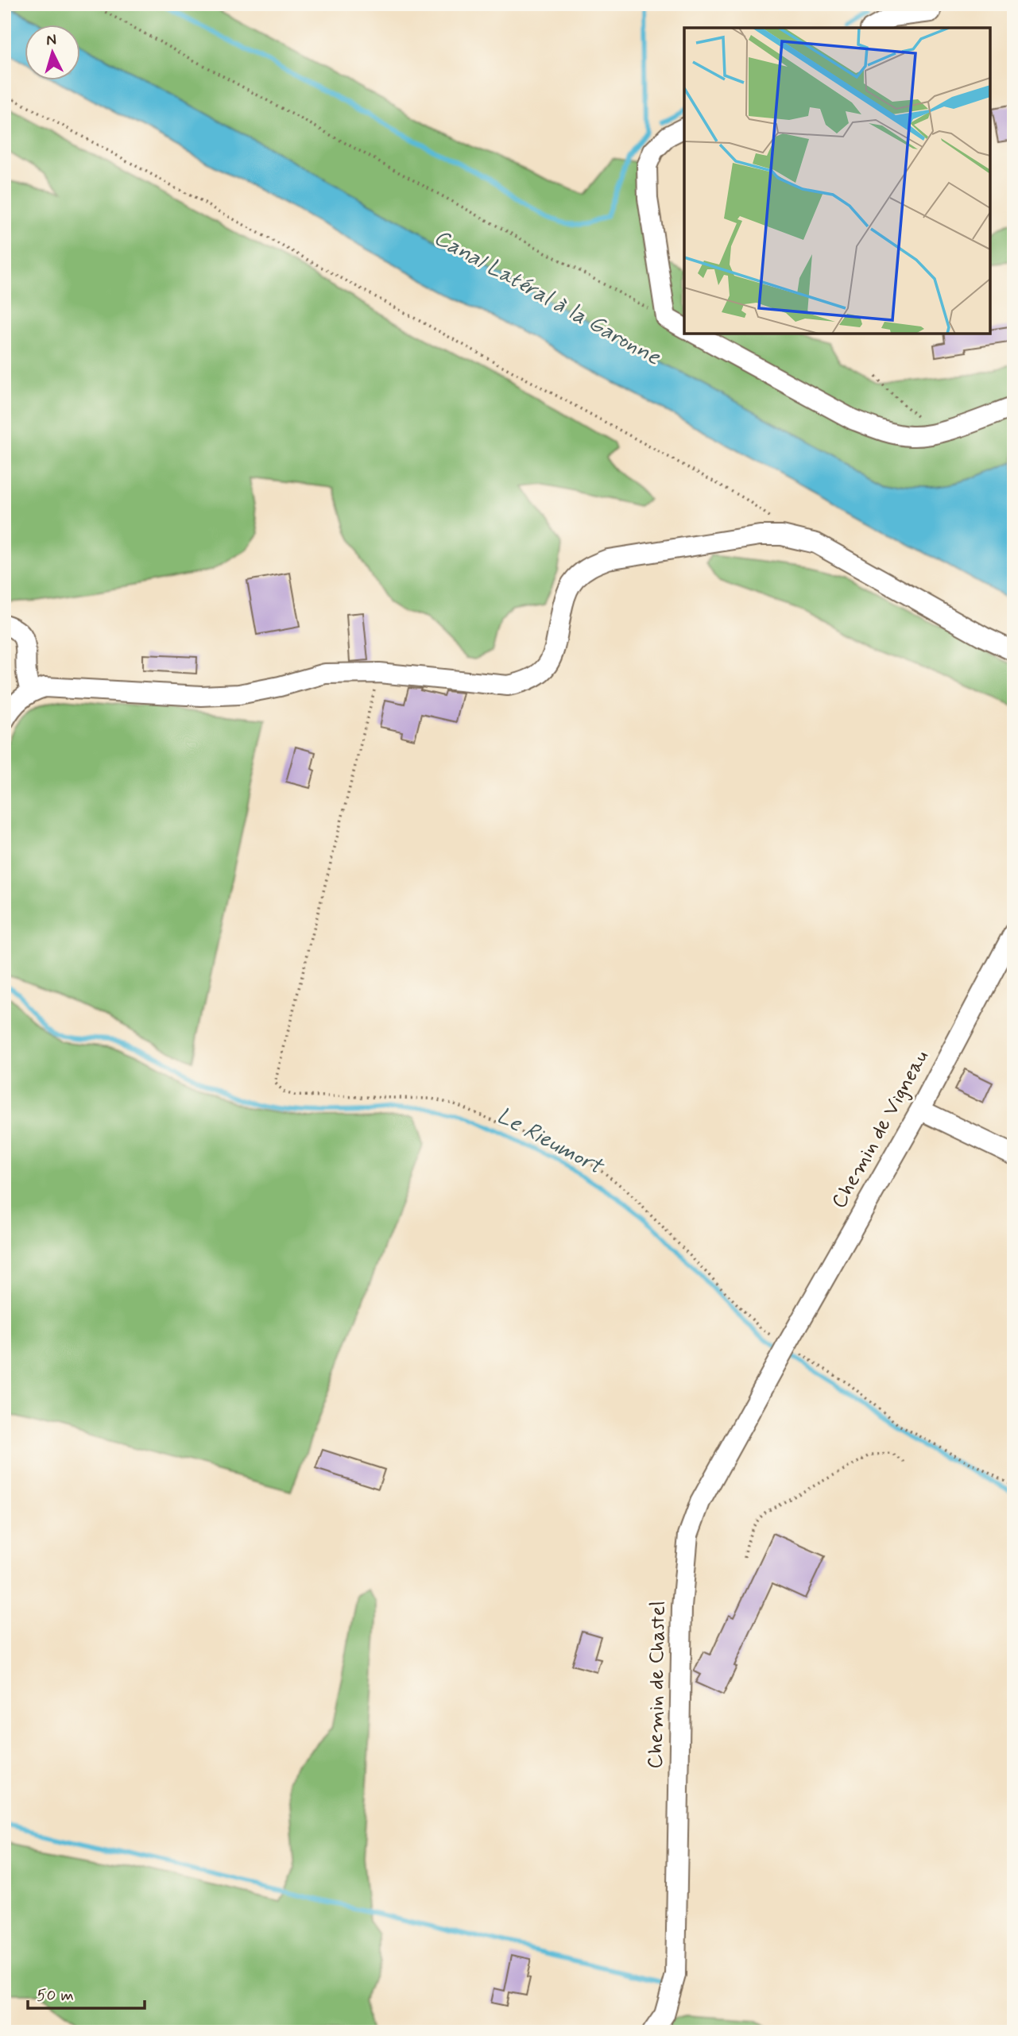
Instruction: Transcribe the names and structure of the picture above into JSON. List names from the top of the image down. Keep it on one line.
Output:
{"streets":{"street":["Chemin de Vigneau","Chemin de Chastel"]},"crossings":[["Chemin de Vigneau","Chemin de Chastel"]],"water":["Canal Latéral à la Garonne","Le Rieumort"],"scale_bar":"50 m","north":"top"}
